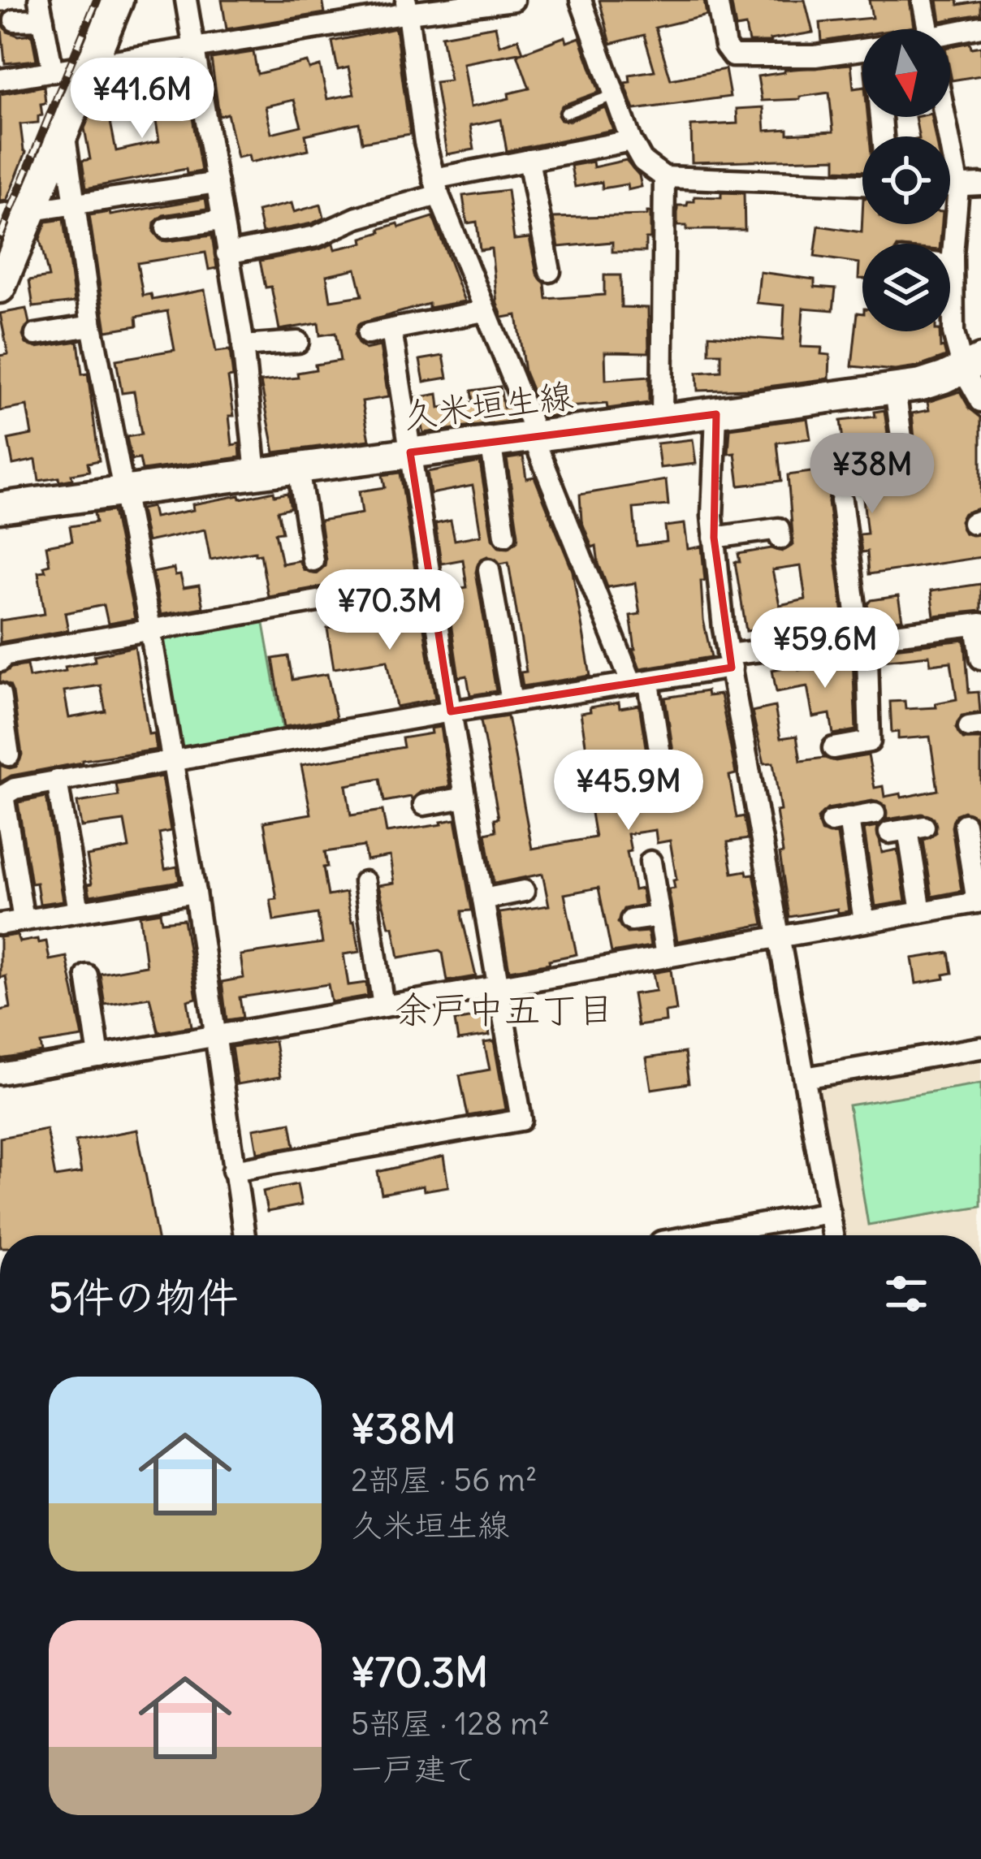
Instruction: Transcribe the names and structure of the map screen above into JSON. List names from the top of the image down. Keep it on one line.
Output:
{"streets":{"main road":["久米垣生線"]},"districts":["余戸中五丁目"],"north":"bottom","page":{"price":["¥41.6M","¥38M","¥70.3M","¥59.6M","¥45.9M"],"heading":"5件の物件","list":[{"name":"¥38M","note":"2部屋 · 56 m² · 久米垣生線"},{"name":"¥70.3M","note":"5部屋 · 128 m² · 一戸建て"}]}}
